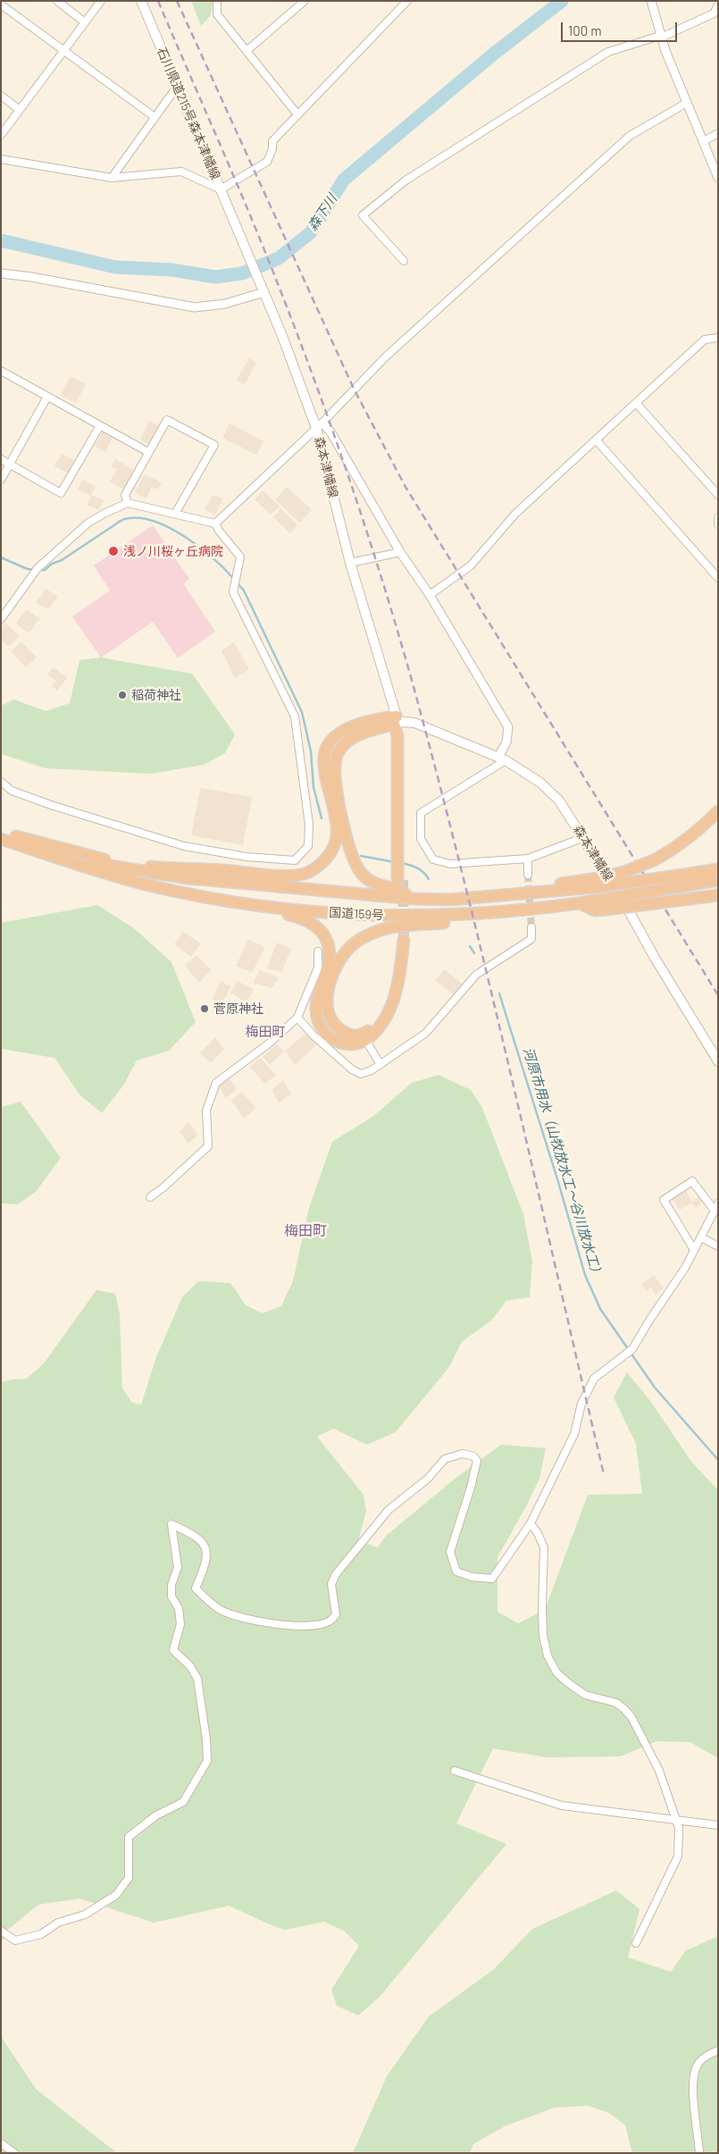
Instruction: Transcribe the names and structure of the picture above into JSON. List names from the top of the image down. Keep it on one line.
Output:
{"streets":{"highway":["国道159号"],"main road":["石川県道215号森本津幡線","森本津幡線"]},"crossings":[["石川県道215号森本津幡線","森本津幡線"]],"districts":["梅田町","梅田町"],"water":["森下川","河原市用水（山牧放水工～谷川放水工）"],"places":["浅ノ川桜ヶ丘病院","稲荷神社","菅原神社"],"scale_bar":"100 m"}
